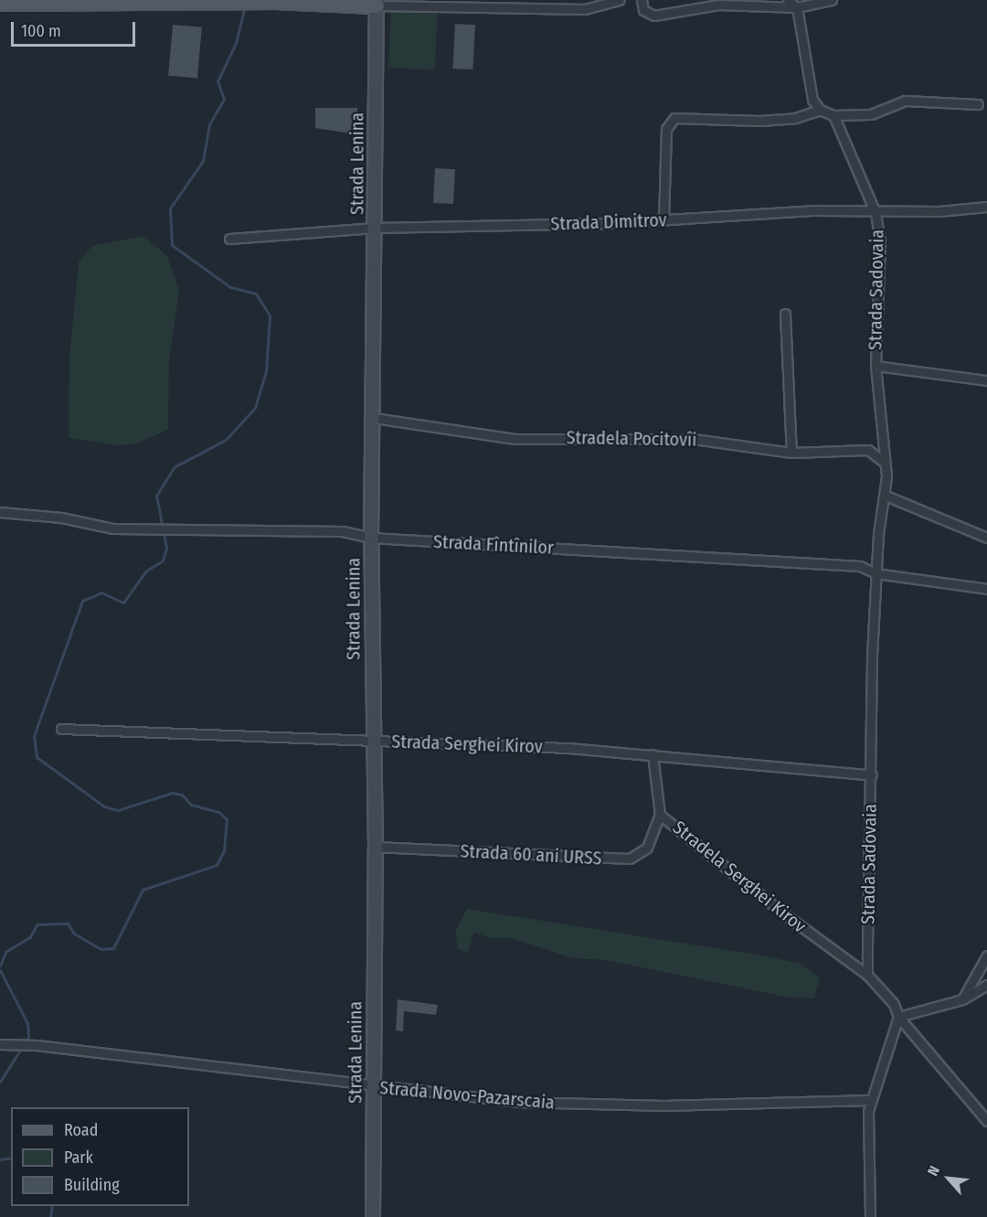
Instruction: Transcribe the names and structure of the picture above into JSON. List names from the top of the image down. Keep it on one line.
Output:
{"streets":{"street":["Strada Lenina","Strada Dimitrov","Strada Sadovaia","Stradela Pocitovîi","Strada Fîntînilor","Strada Serghei Kirov","Strada 60 ani URSS","Stradela Serghei Kirov","Strada Novo-Pazarscaia"]},"crossings":[["Strada Lenina","Strada Dimitrov"],["Strada Lenina","Stradela Pocitovîi"],["Strada Lenina","Strada Fîntînilor"],["Strada Lenina","Strada Serghei Kirov"],["Strada Lenina","Strada 60 ani URSS"],["Strada Lenina","Strada Novo-Pazarscaia"],["Strada Dimitrov","Strada Sadovaia"],["Strada Sadovaia","Stradela Pocitovîi"],["Strada Sadovaia","Strada Fîntînilor"],["Strada Sadovaia","Strada Serghei Kirov"],["Strada Sadovaia","Stradela Serghei Kirov"],["Strada Serghei Kirov","Stradela Serghei Kirov"],["Strada 60 ani URSS","Stradela Serghei Kirov"]],"legend":["Road","Park","Building"],"scale_bar":"100 m","north":"top left"}
